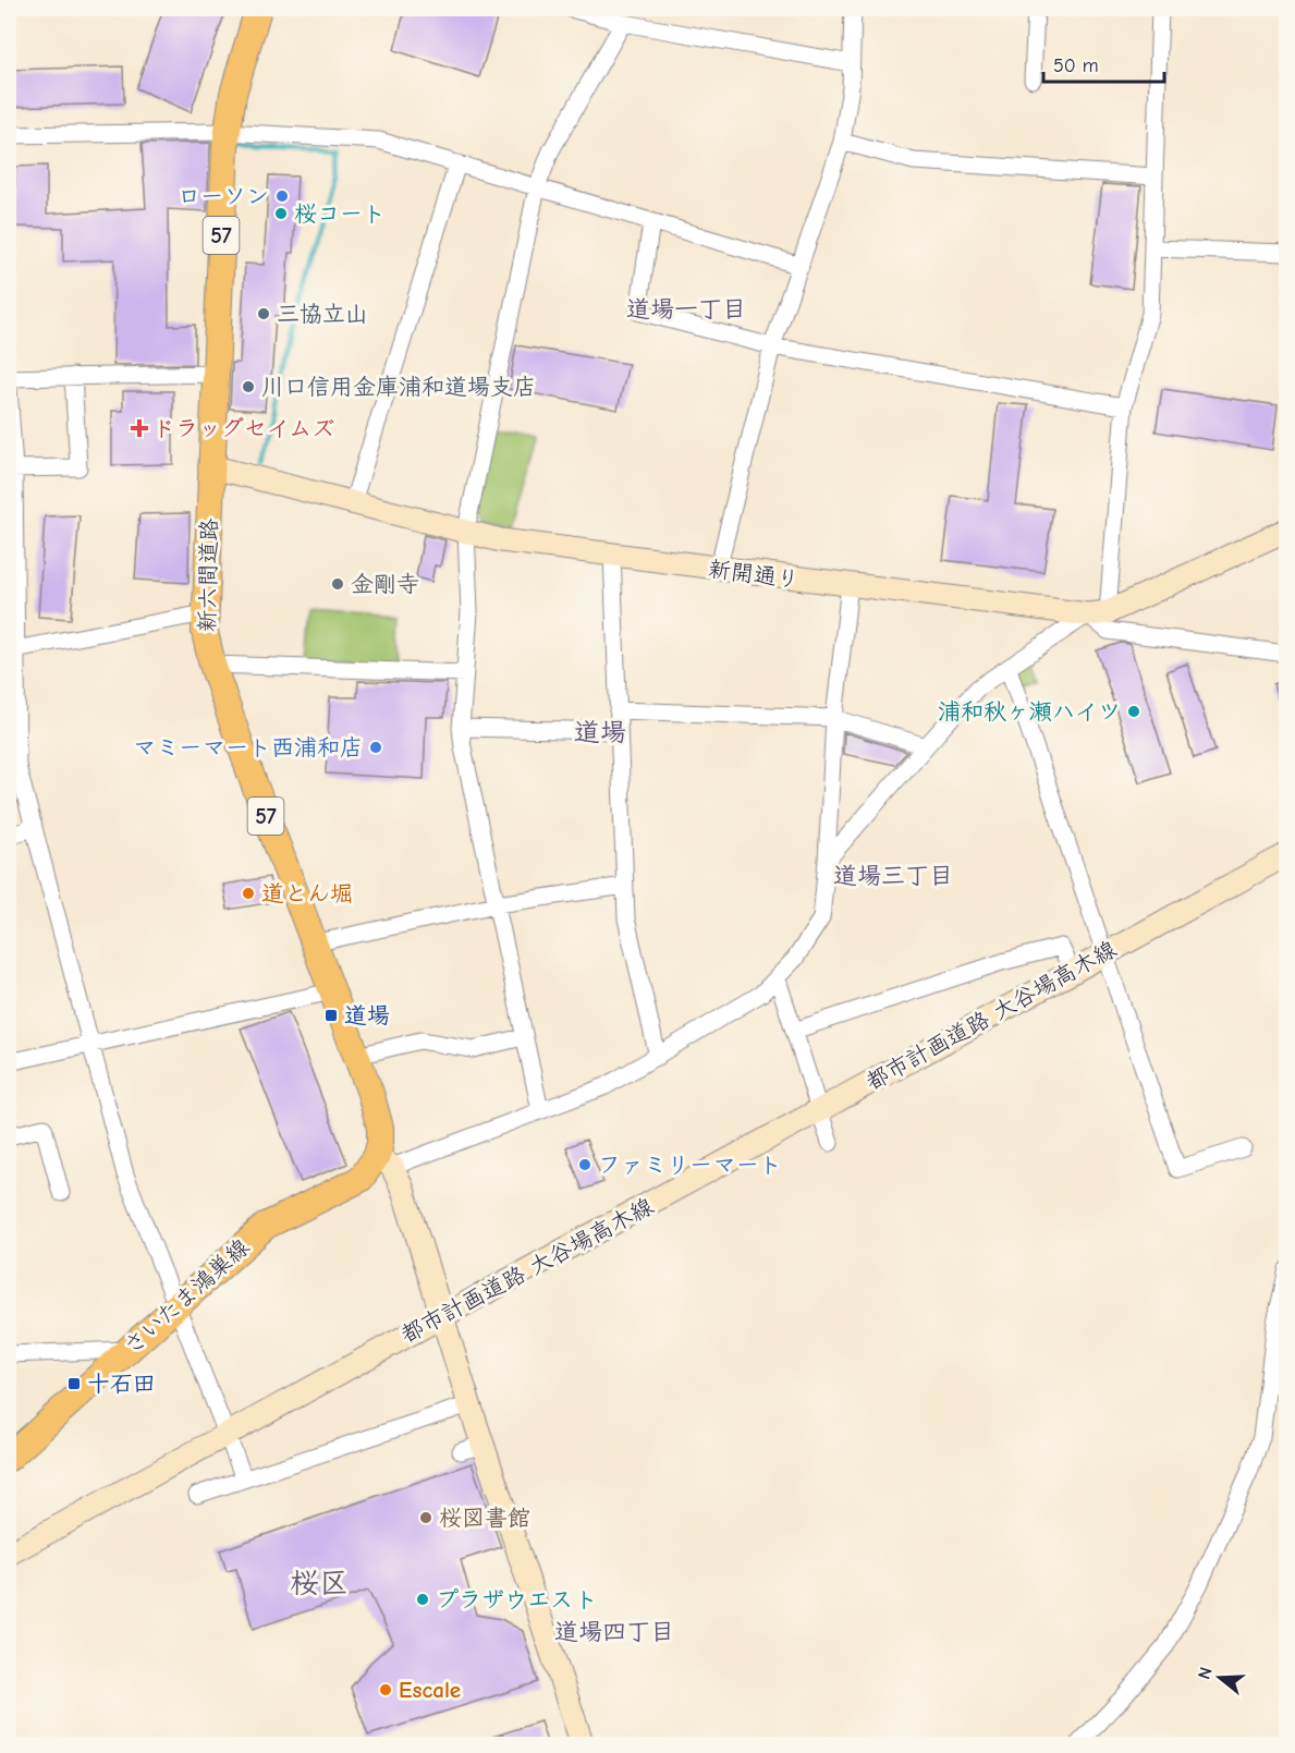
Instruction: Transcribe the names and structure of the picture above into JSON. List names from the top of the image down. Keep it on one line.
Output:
{"streets":{"main road":["57","新六間道路","さいたま鴻巣線"],"street":["新開通り","都市計画道路 大谷場高木線"]},"crossings":[["新開通り","新六間道路"],["新六間道路","さいたま鴻巣線"]],"districts":["道場一丁目","道場","道場三丁目","桜区","道場四丁目"],"places":{"other":["ローソン","桜コート","三協立山","川口信用金庫浦和道場支店","金剛寺","浦和秋ヶ瀬ハイツ","マミーマート西浦和店","道とん堀","ファミリーマート","桜図書館","プラザウエスト","Escale"],"health":["ドラッグセイムズ"],"transit":["道場","十石田"]},"scale_bar":"50 m","north":"left"}
